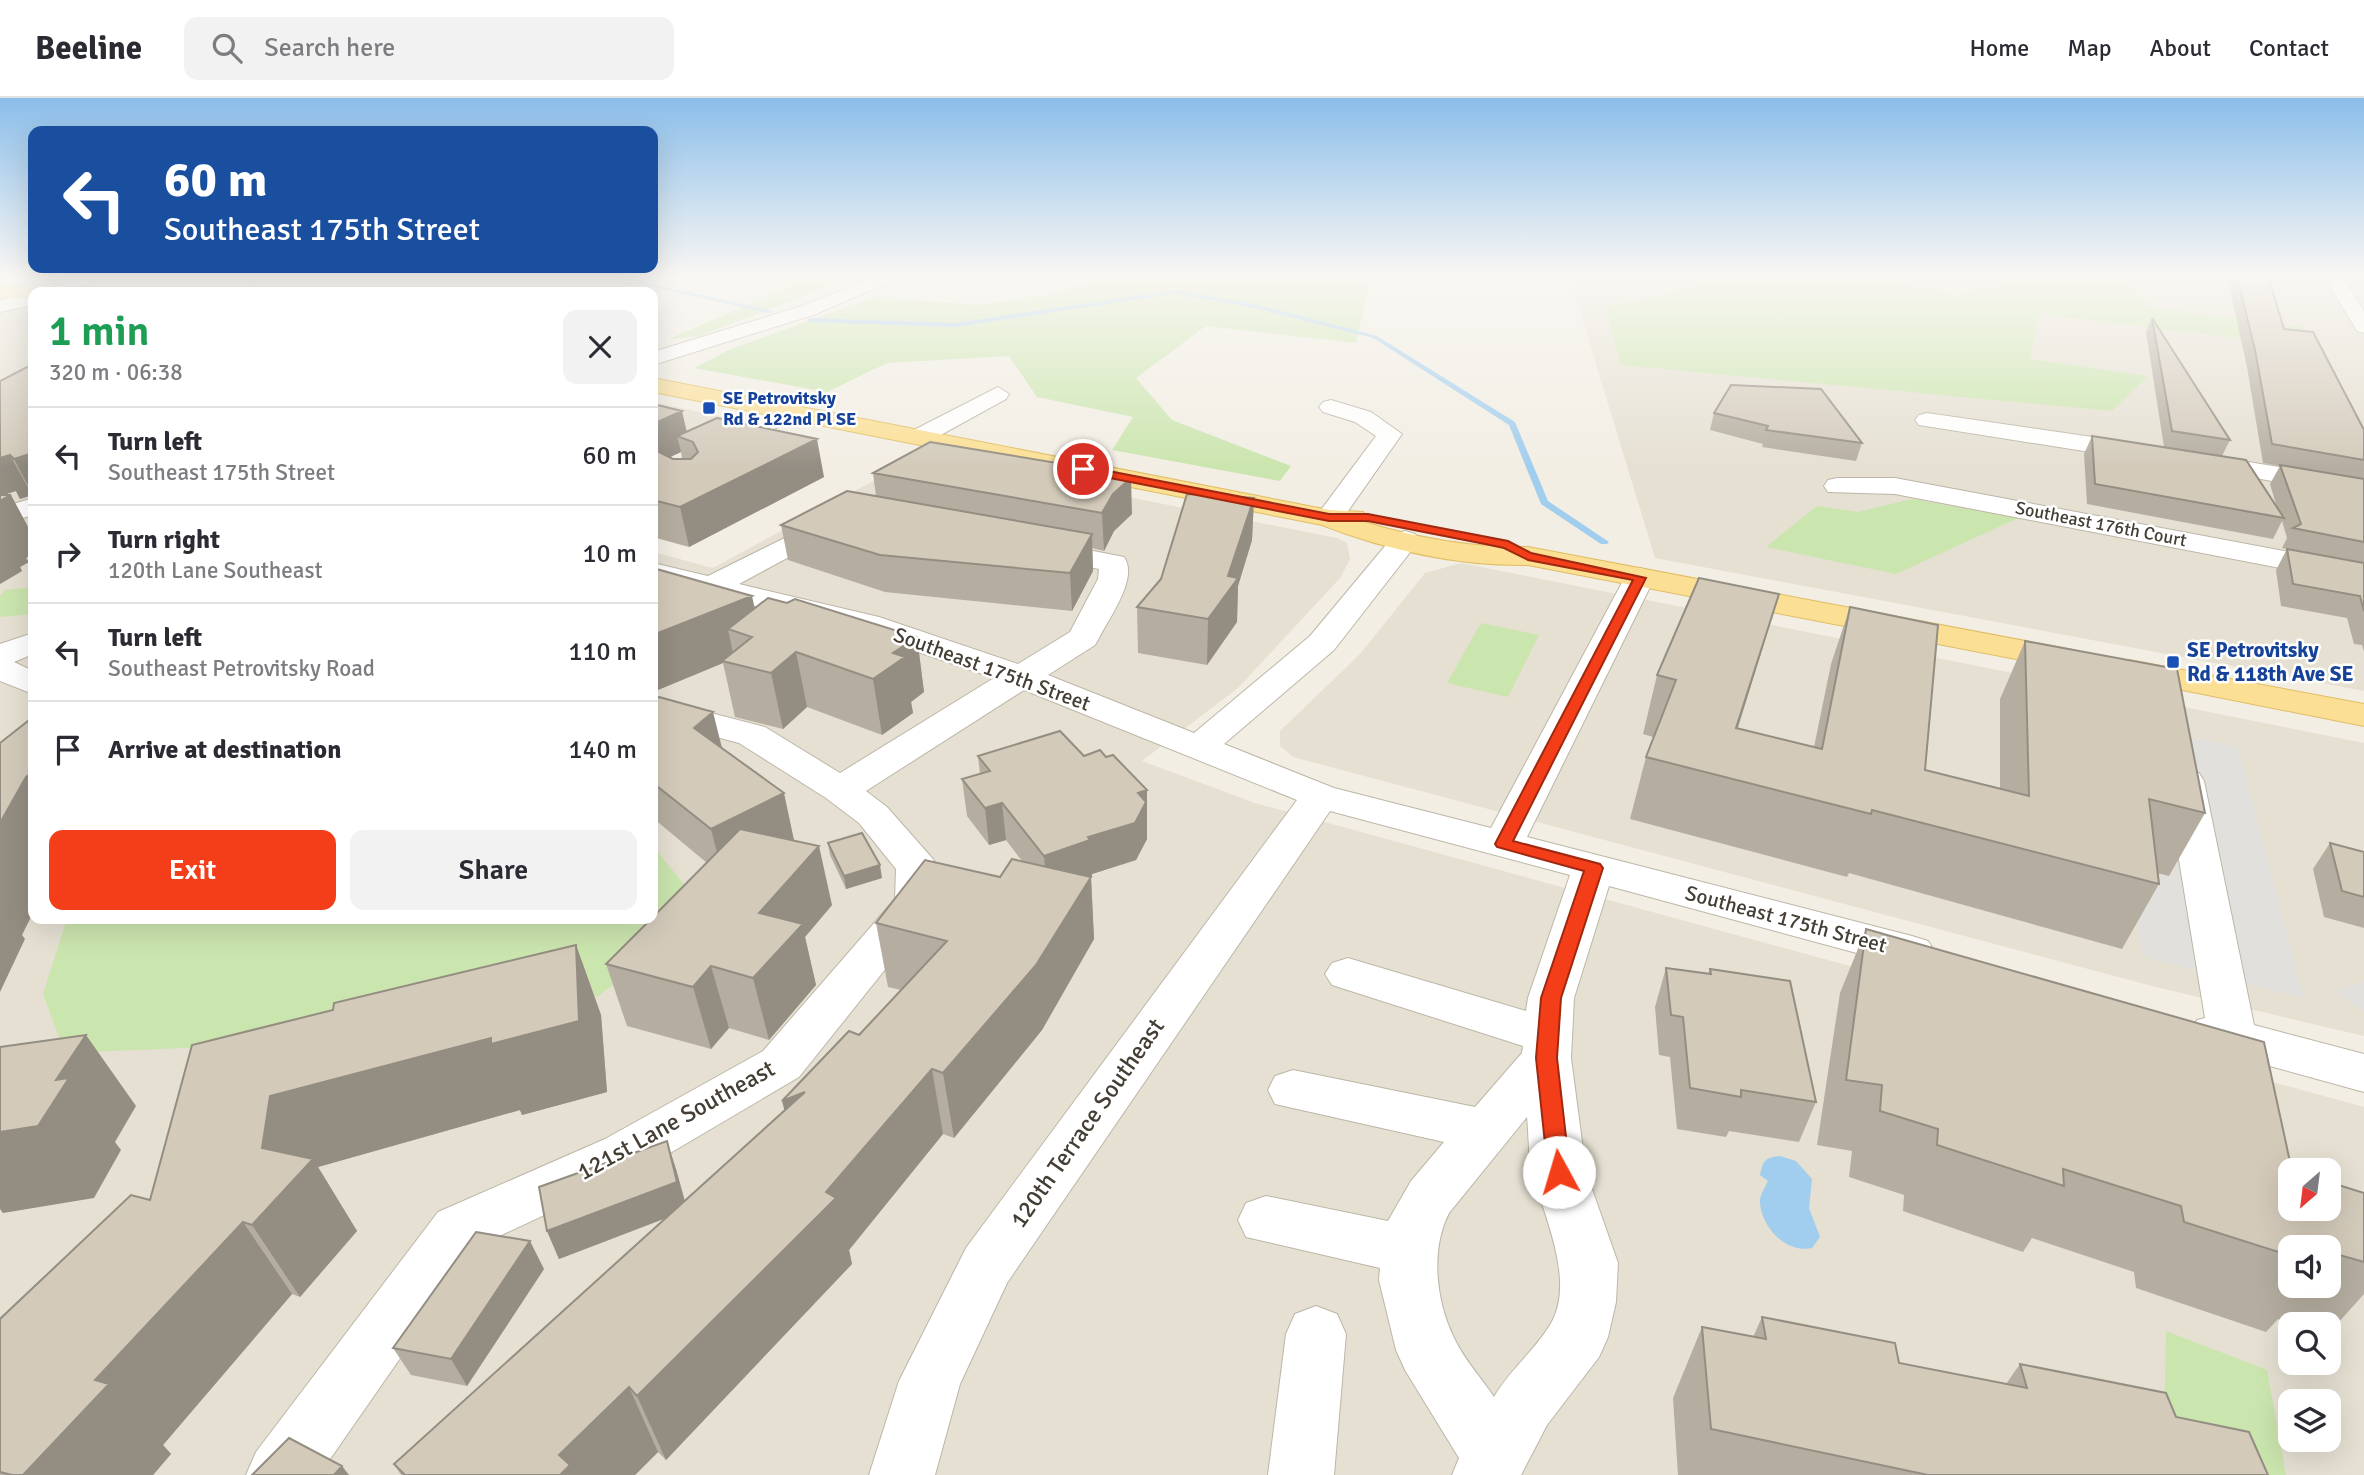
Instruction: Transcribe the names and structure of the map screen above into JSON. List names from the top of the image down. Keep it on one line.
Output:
{"streets":{"street":["Southeast 176th Court","Southeast 175th Street","121st Lane Southeast","120th Terrace Southeast"]},"crossings":[["Southeast 175th Street","120th Terrace Southeast"]],"places":{"transit":["SE Petrovitsky Rd & 122nd Pl SE","SE Petrovitsky Rd & 118th Ave SE"]},"north":"bottom left","page":{"header":"Beeline","search":"Search here","nav":["Home","Map","About","Contact"],"turn":["60 m","Southeast 175th Street"],"heading":["1 min","320 m · 06:38"],"list":[{"name":"Turn left","note":"Southeast 175th Street","value":"60 m"},{"name":"Turn right","note":"120th Lane Southeast","value":"10 m"},{"name":"Turn left","note":"Southeast Petrovitsky Road","value":"110 m"},{"name":"Arrive at destination","value":"140 m"}],"buttons":["Exit","Share"]}}
